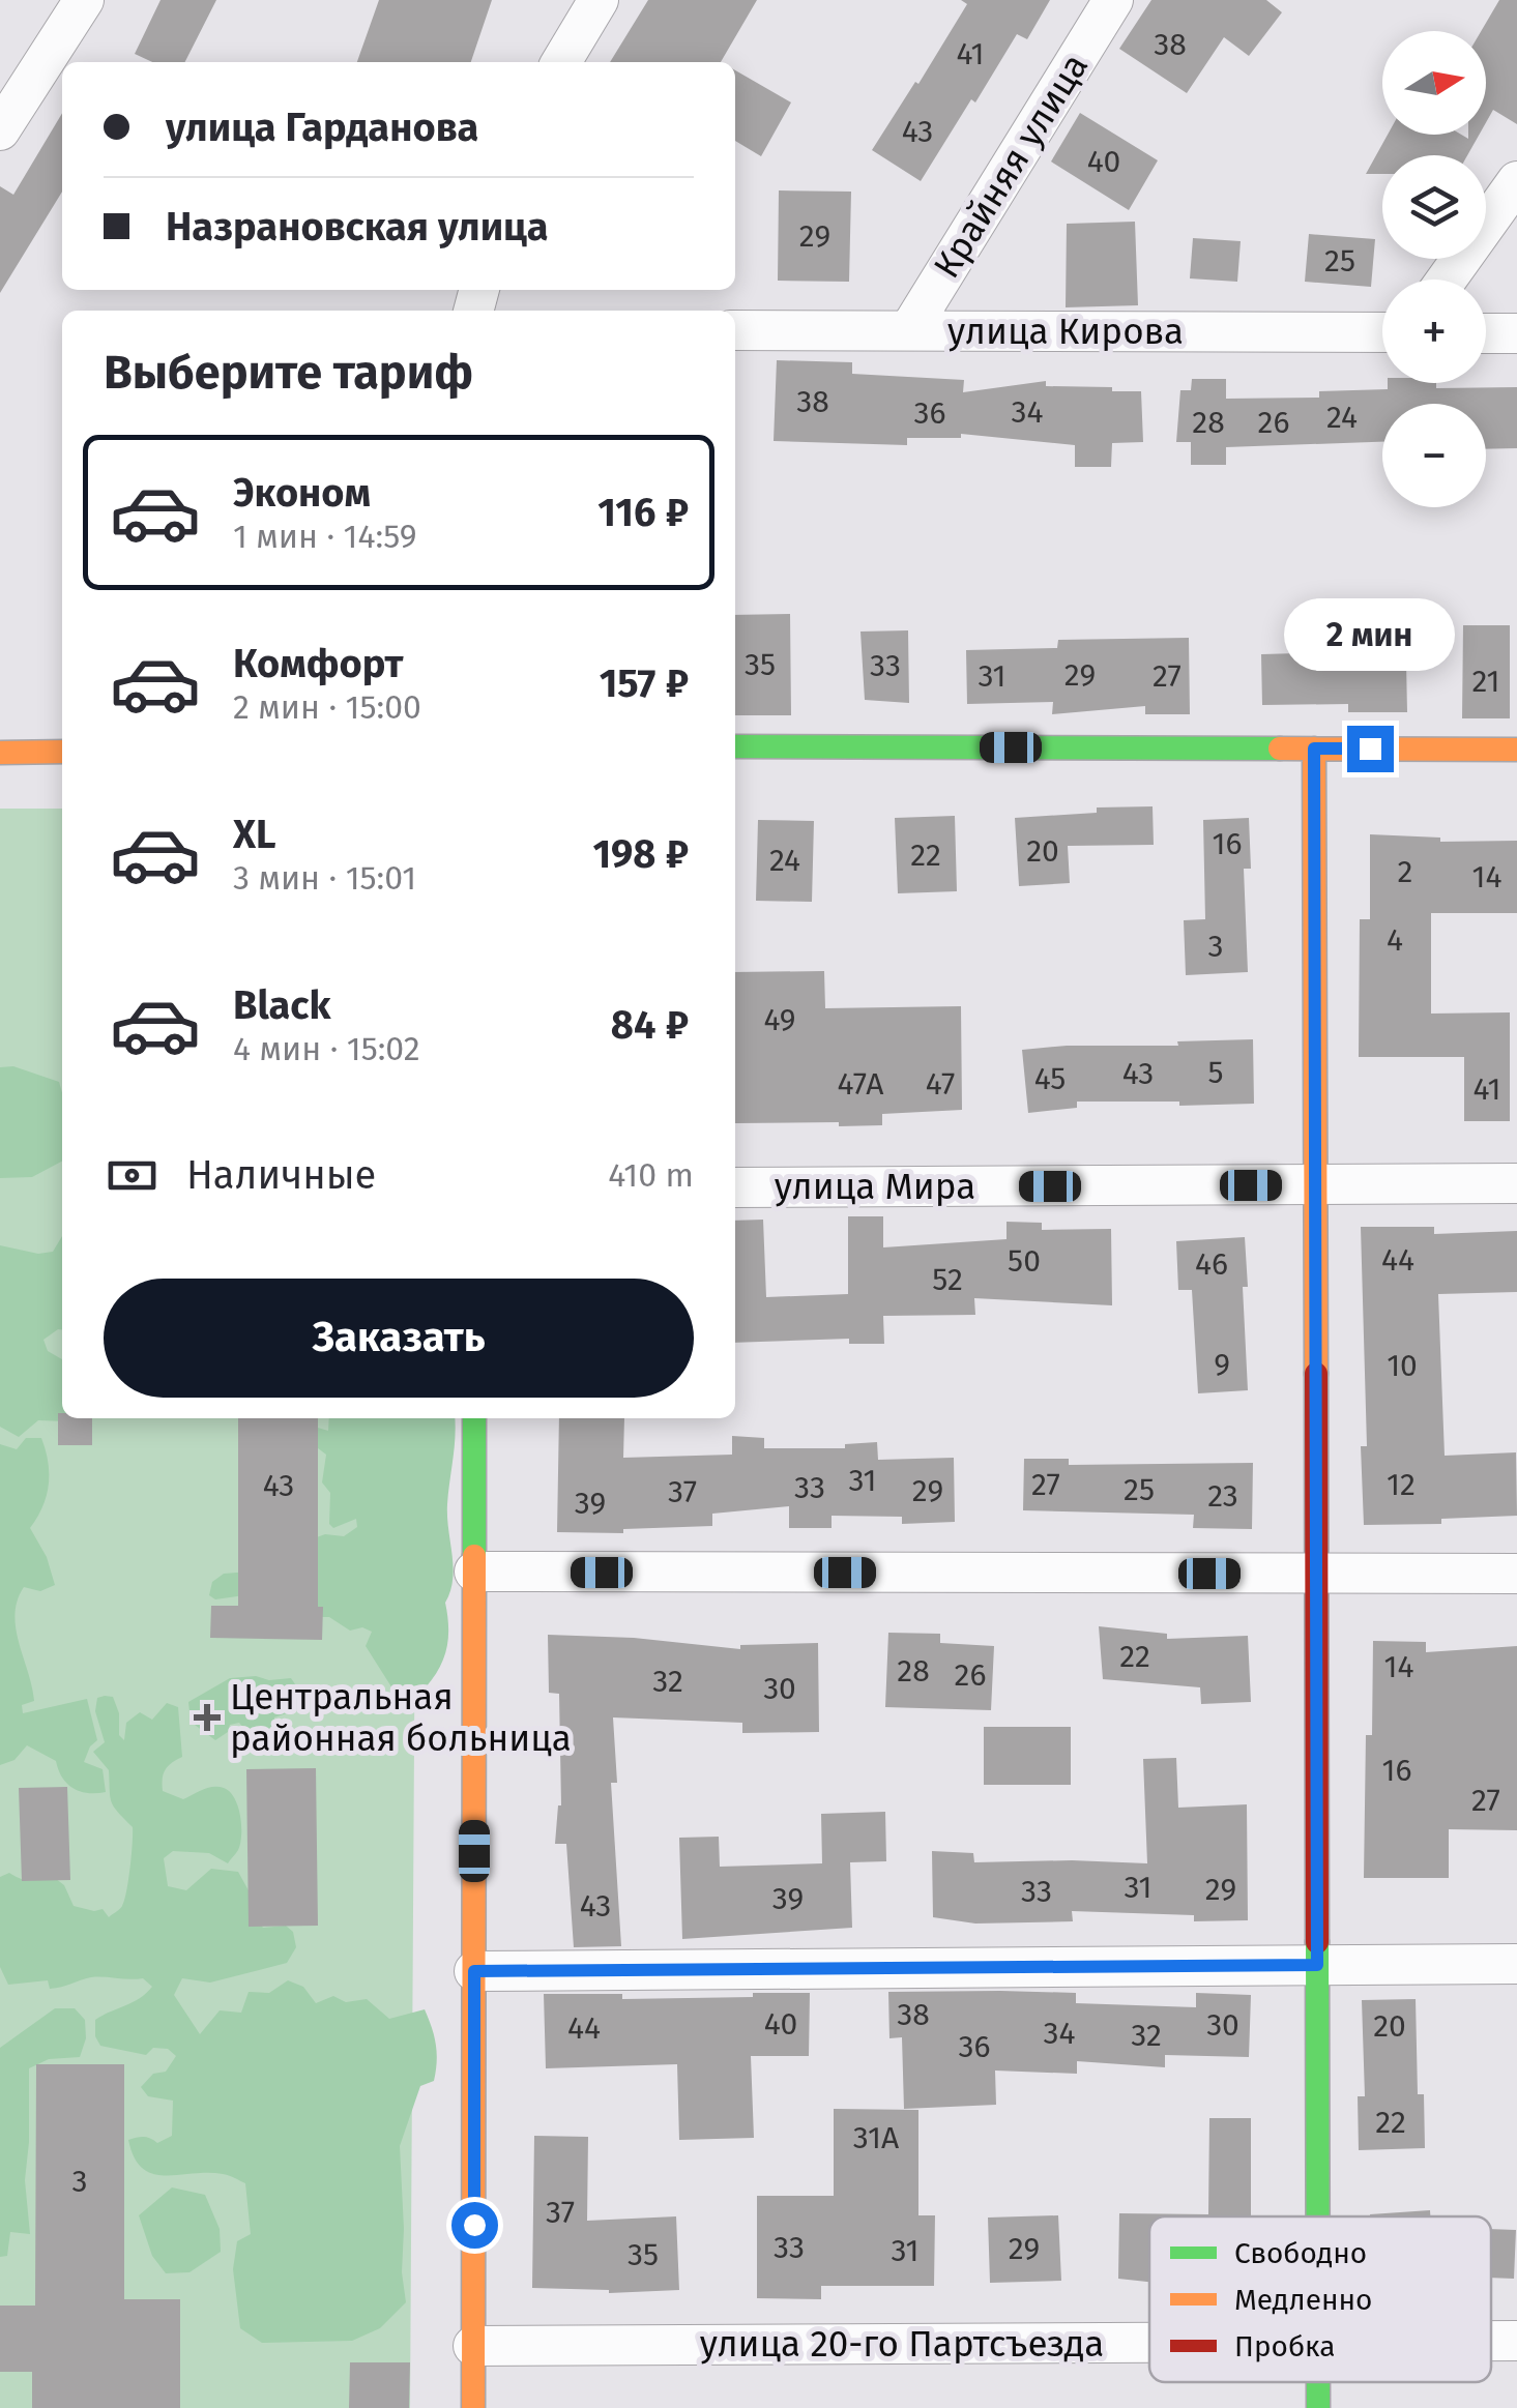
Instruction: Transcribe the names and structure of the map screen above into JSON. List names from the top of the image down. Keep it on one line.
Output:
{"streets":{"street":["Крайняя улица","улица Кирова","улица Мира","улица 20-го Партсъезда"]},"crossings":[["Крайняя улица","улица Кирова"]],"places":{"health":["Центральная районная больница"]},"house_numbers":["38","41","43","40","29","25","38","34","36","24","28","26","35","33","29","31","27","21","16","20","22","24","2","14","4","3","49","5","43","45","47А","47","41","44","50","46","52","9","10","31","27","12","43","33","25","29","37","23","39","22","14","28","26","32","30","16","27","31","29","33","39","43","38","40","30","20","44","34","32","36","22","31А","3","37","33","29","31","35"],"legend":["Свободно","Медленно","Пробка"],"north":"right","page":{"map_buttons":["+","−"],"banner":["улица Гарданова","Назрановская улица"],"heading":"Выберите тариф","list":[{"name":"Эконом","note":"1 мин · 14:59","value":"116 ₽"},{"name":"Комфорт","note":"2 мин · 15:00","value":"157 ₽"},{"name":"XL","note":"3 мин · 15:01","value":"198 ₽"},{"name":"Black","note":"4 мин · 15:02","value":"84 ₽"}],"bubble":"2 мин","pay":["Наличные","410 m"],"buttons":"Заказать"}}
